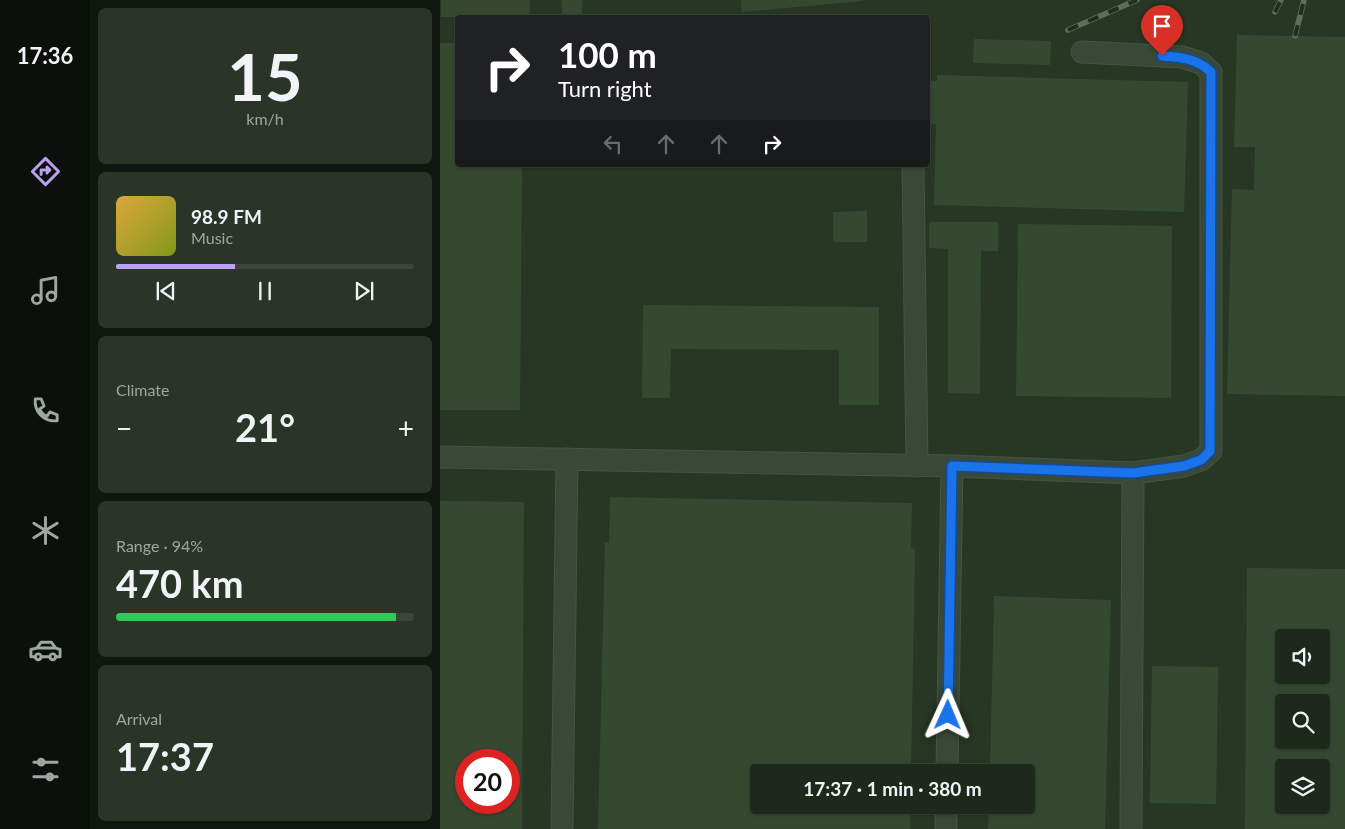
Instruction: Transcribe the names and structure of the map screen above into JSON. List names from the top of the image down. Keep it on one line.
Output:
{"page":{"tabs":"17:36","tile":[["15","km/h"],"Climate",["Range · 94%","470 km"],["Arrival","17:37"]],"turn":["100 m","Turn right"],"song":["98.9 FM","Music"],"heat":["−","21°","+"],"limit":"20","trip":"17:37 · 1 min · 380 m"}}
